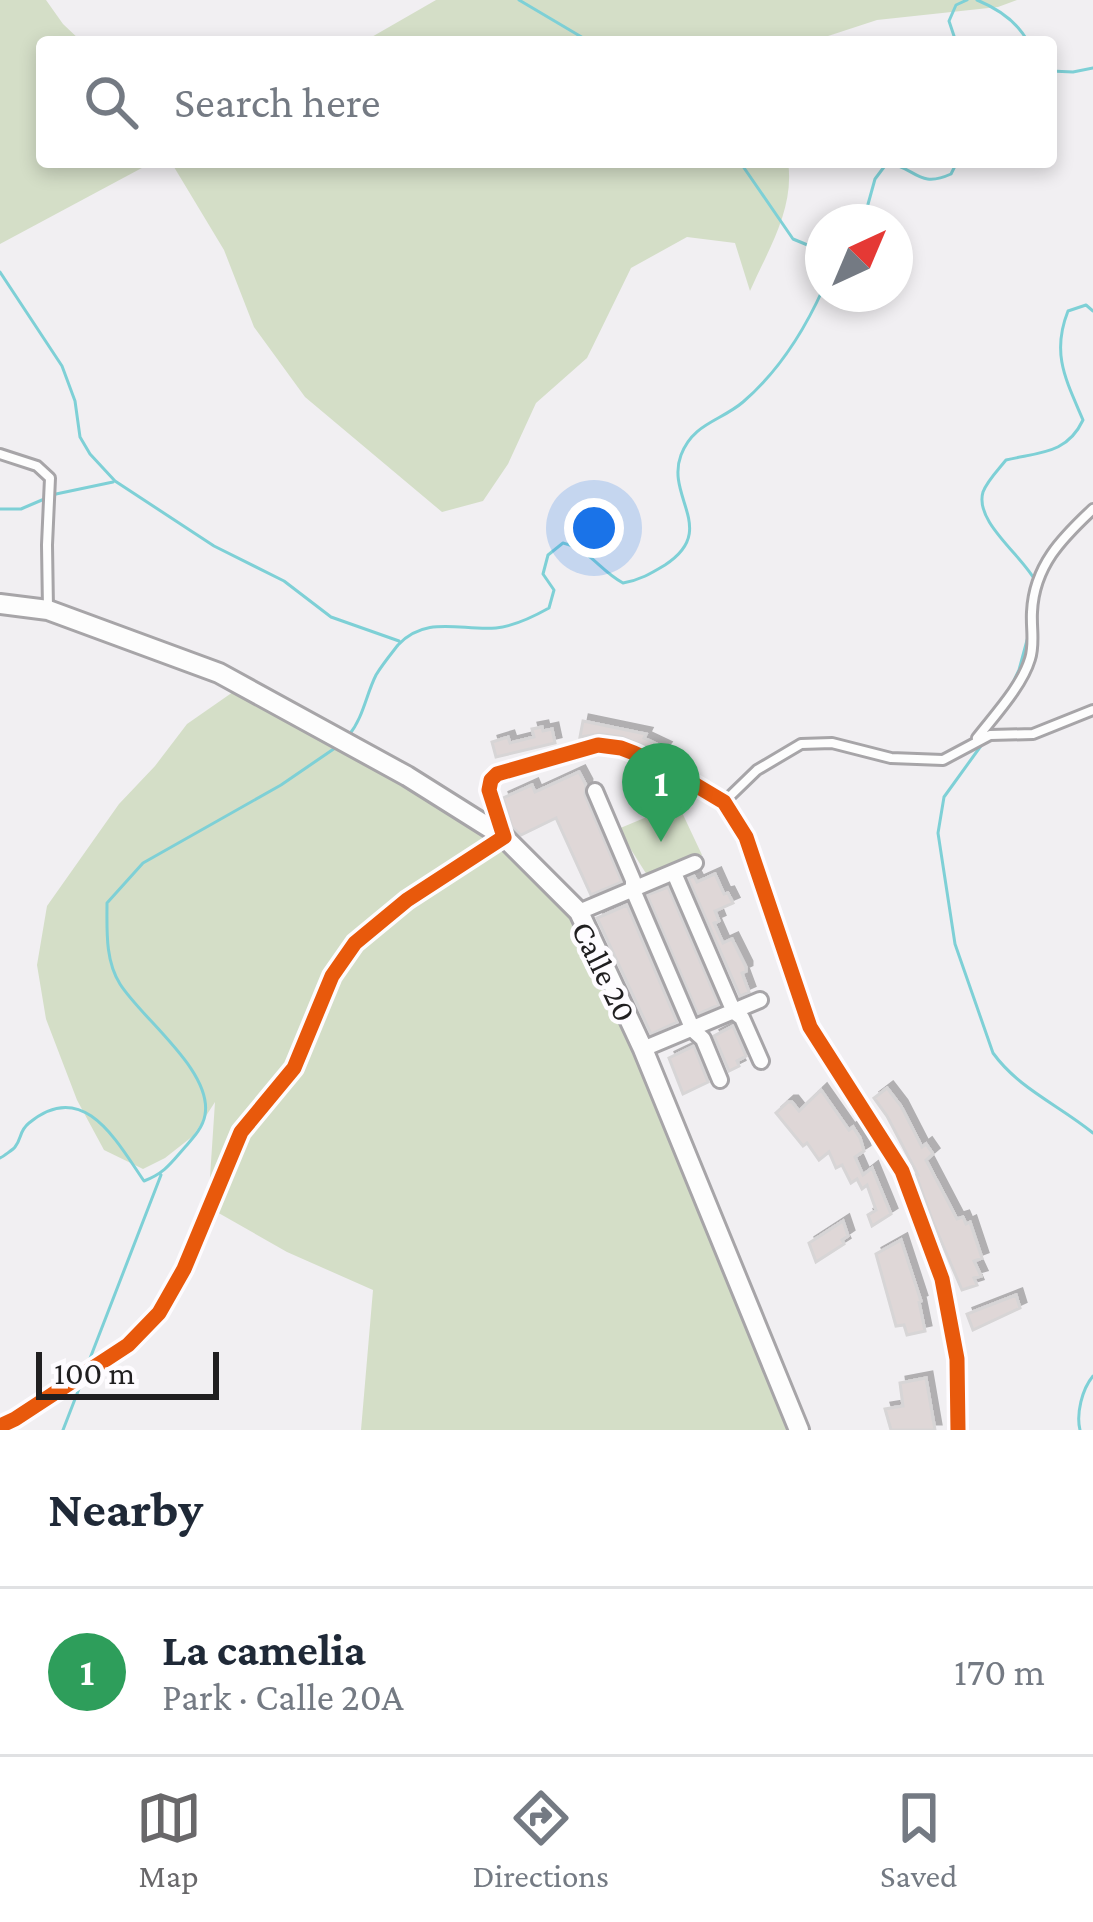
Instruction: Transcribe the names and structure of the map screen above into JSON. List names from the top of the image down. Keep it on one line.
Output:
{"streets":{"main road":["Calle 20"]},"scale_bar":"100 m","north":"top right","page":{"search":"Search here","pins":"1","scale":"100 m","heading":"Nearby","list":[{"mark":"1","name":"La camelia","note":"Park · Calle 20A","value":"170 m"}],"nav":["Map","Directions","Saved"]}}
